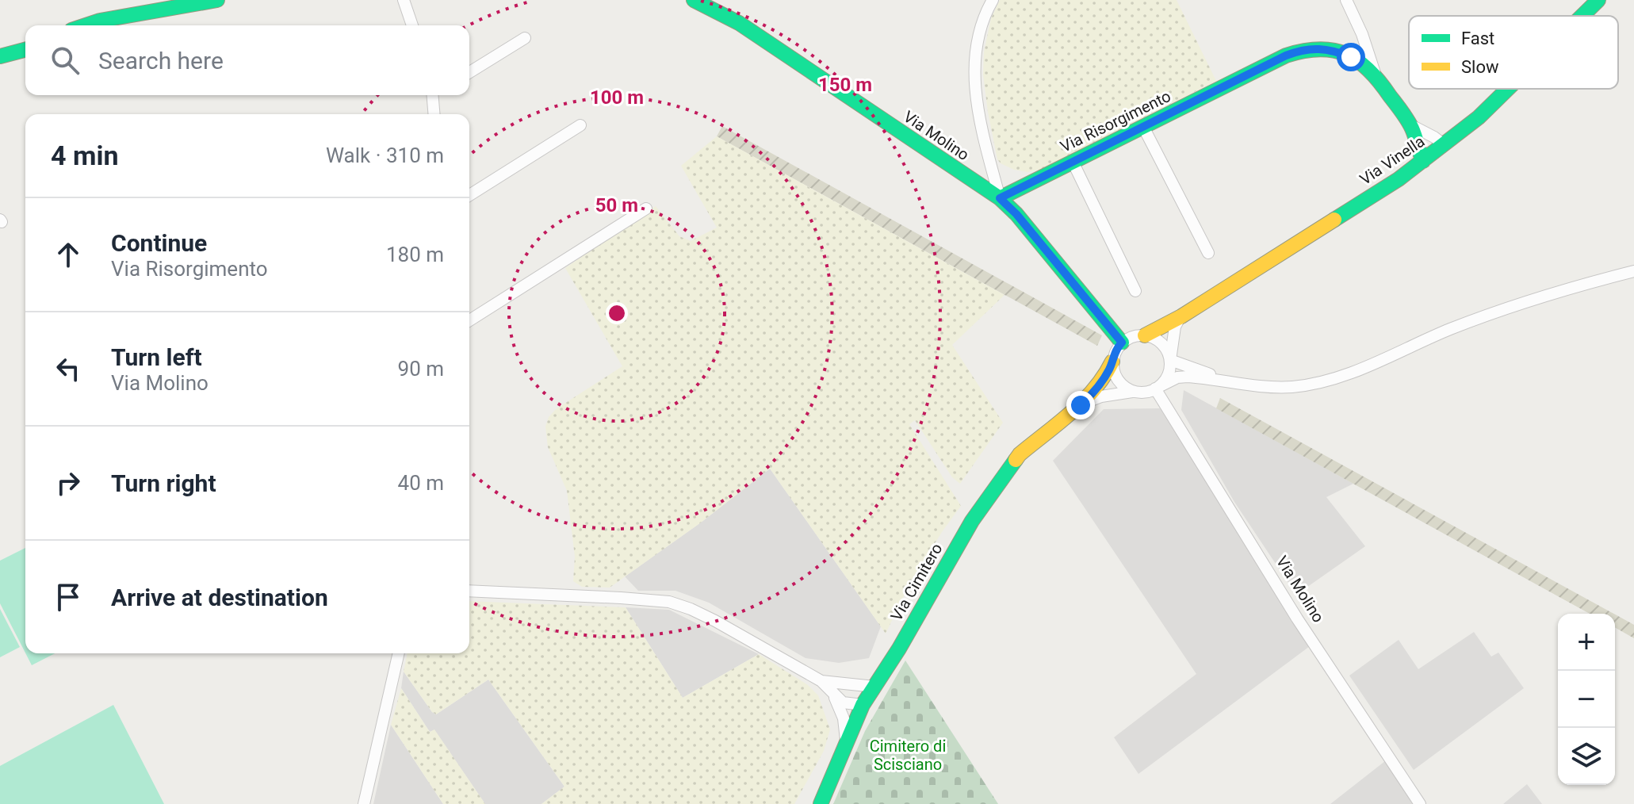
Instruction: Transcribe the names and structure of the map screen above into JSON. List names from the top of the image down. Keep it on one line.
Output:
{"streets":{"street":["Via Risorgimento","Via Molino","Via Vinella","Via Cimitero"]},"crossings":[["Via Risorgimento","Via Molino"],["Via Risorgimento","Via Vinella"],["Via Molino","Via Vinella"],["Via Molino","Via Cimitero"],["Via Vinella","Via Cimitero"]],"parks":["Cimitero di Scisciano"],"legend":["Fast","Slow"],"page":{"search":"Search here","heading":["4 min","Walk · 310 m"],"list":[["Continue","Via Risorgimento","180 m"],["Turn left","Via Molino","90 m"],["Turn right","40 m"],"Arrive at destination"],"map_buttons":["+","−"]},"rings":["150 m","100 m","50 m"]}
